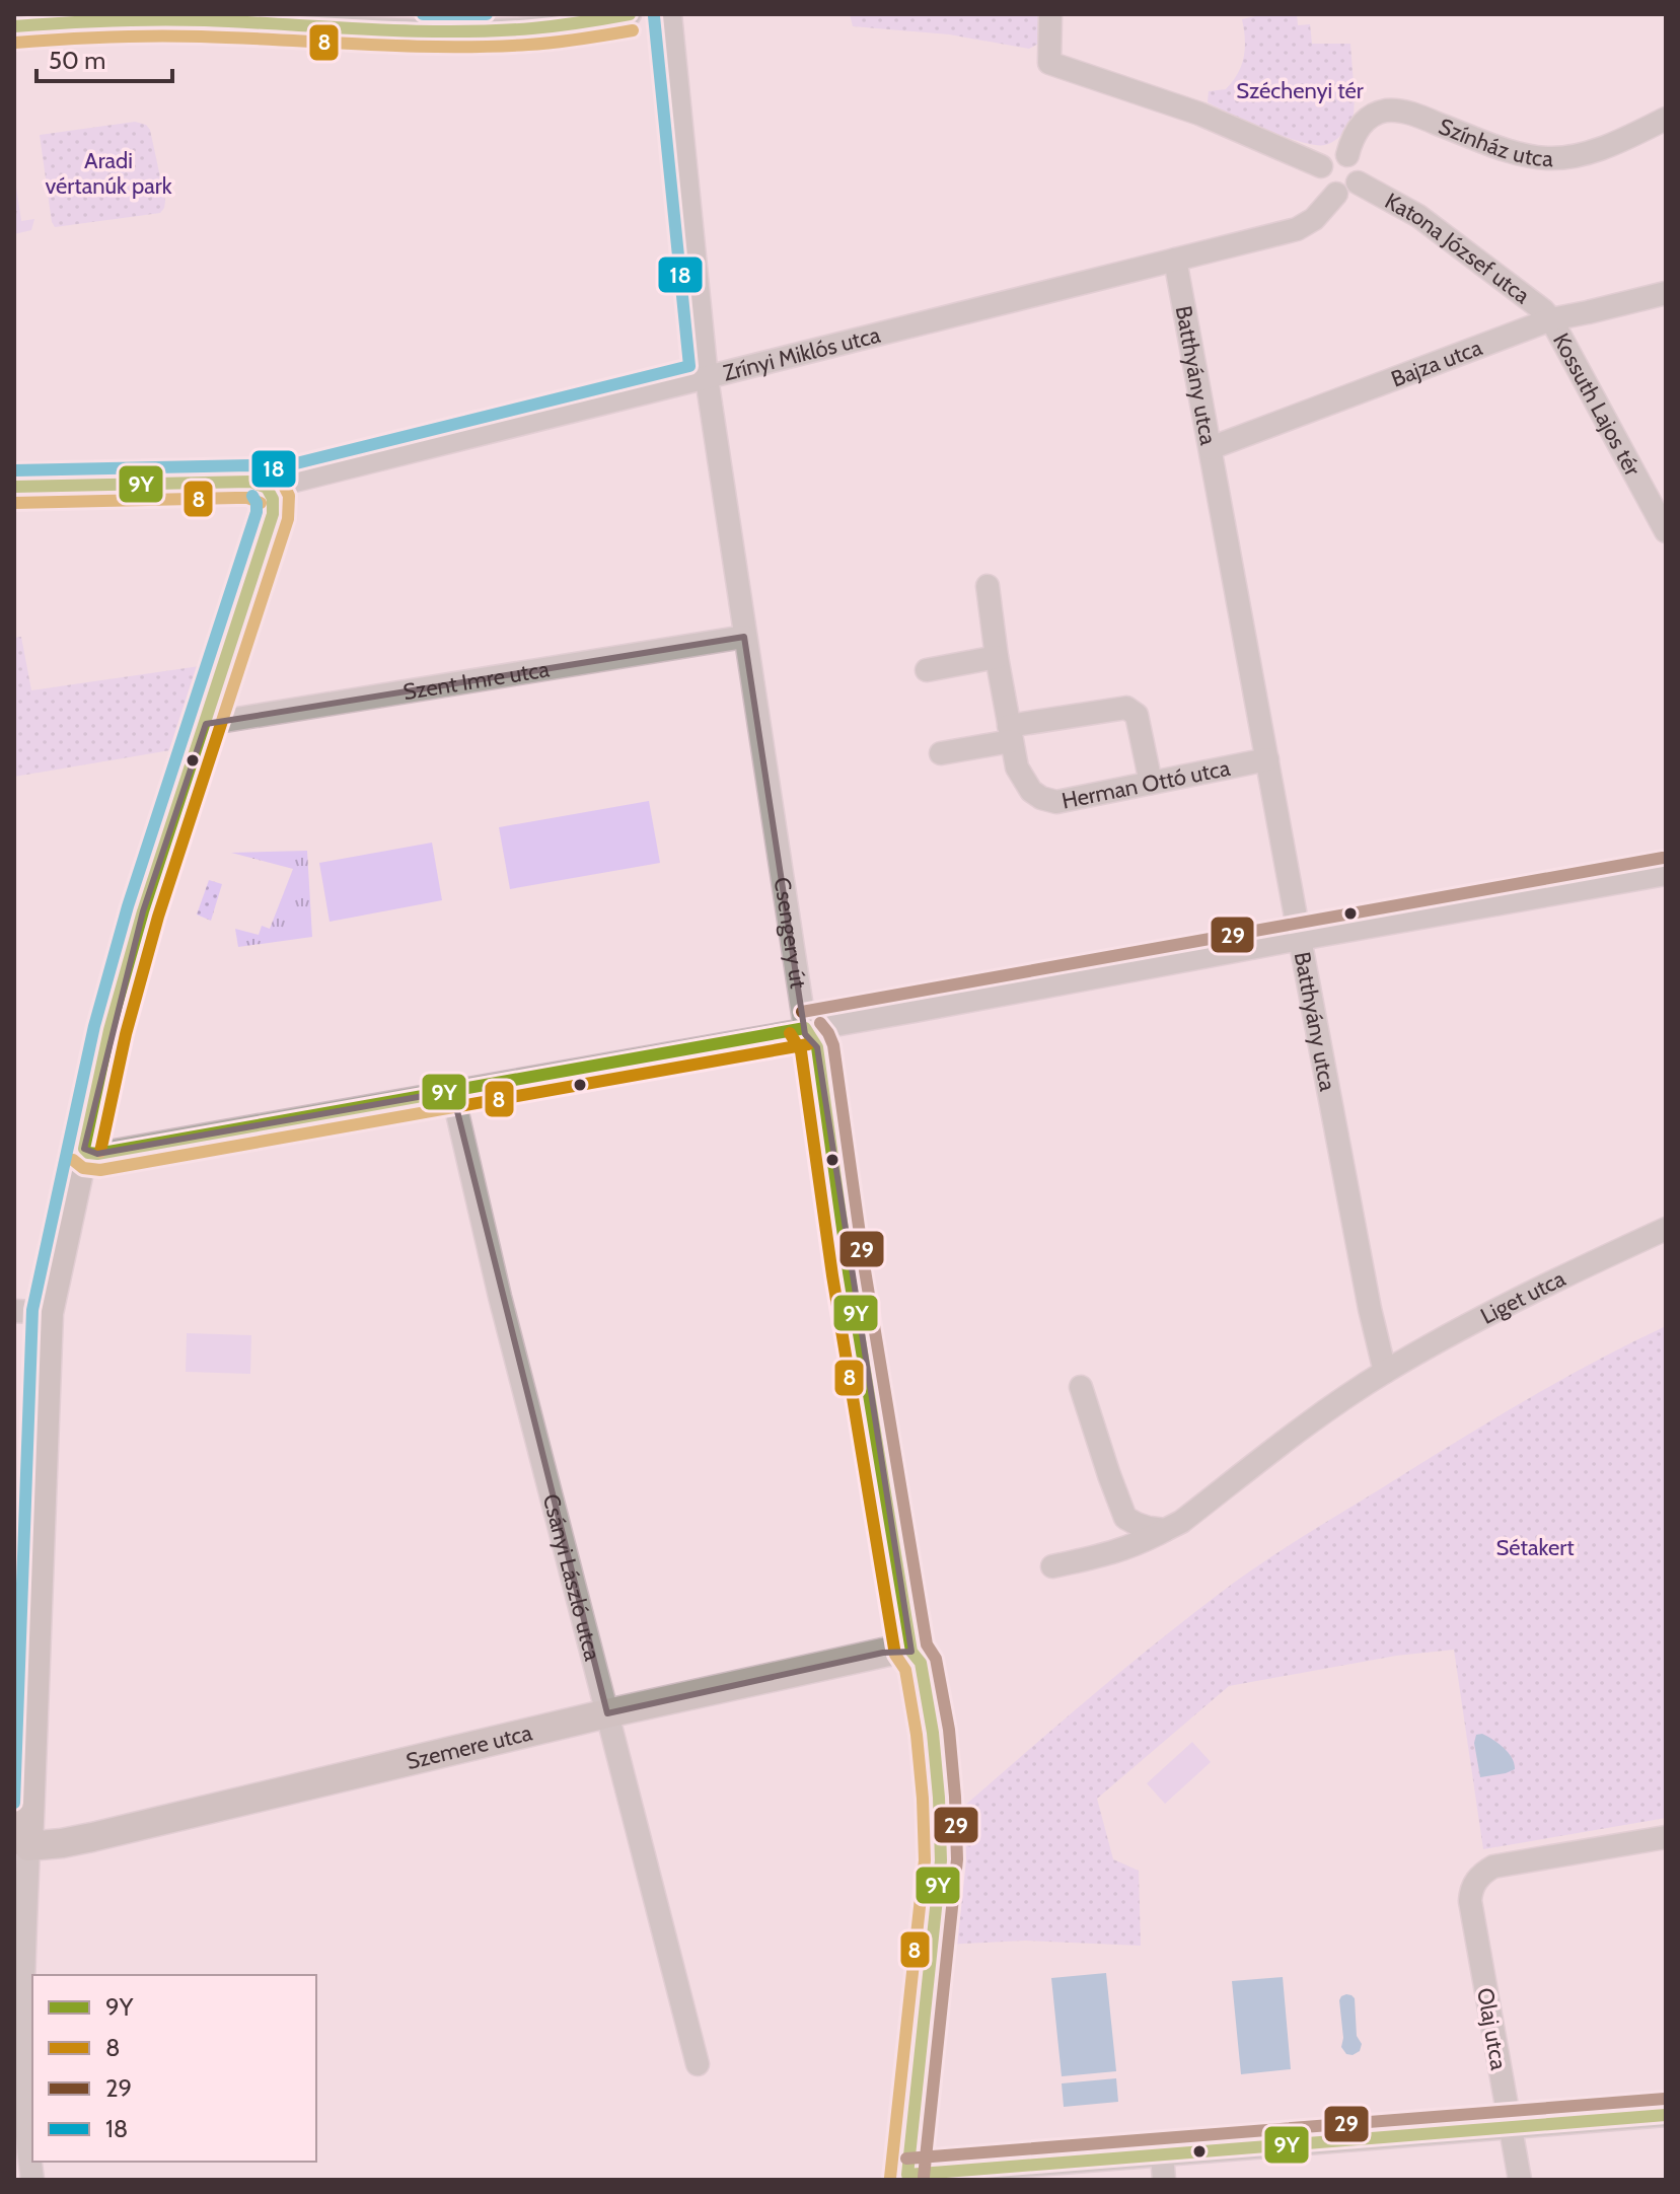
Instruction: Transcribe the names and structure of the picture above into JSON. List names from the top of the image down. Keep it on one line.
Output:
{"streets":{"main road":["Zrínyi Miklós utca","Csengery út","Szemere utca"],"street":["Színház utca","Katona József utca","Bajza utca","Batthyány utca","Kossuth Lajos tér","Szent Imre utca","Herman Ottó utca","Liget utca","Csányi László utca","Olaj utca"]},"crossings":[["Színház utca","Katona József utca"],["Színház utca","Zrínyi Miklós utca"],["Katona József utca","Zrínyi Miklós utca"],["Katona József utca","Bajza utca"],["Katona József utca","Kossuth Lajos tér"],["Zrínyi Miklós utca","Batthyány utca"],["Zrínyi Miklós utca","Csengery út"],["Bajza utca","Batthyány utca"],["Bajza utca","Kossuth Lajos tér"],["Batthyány utca","Herman Ottó utca"],["Batthyány utca","Liget utca"],["Szent Imre utca","Csengery út"],["Csengery út","Szemere utca"],["Csányi László utca","Szemere utca"]],"parks":["Széchenyi tér","Aradi vértanúk park","Sétakert"],"lines":["transit line 9Y","transit line 18","transit line 8","transit line 29"],"legend":["9Y","8","29","18"],"scale_bar":"50 m"}
